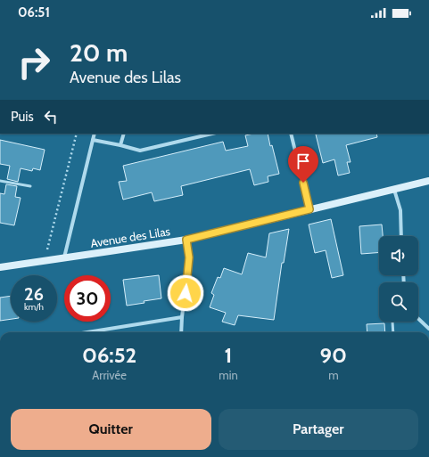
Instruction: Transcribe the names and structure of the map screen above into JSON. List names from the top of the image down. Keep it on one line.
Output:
{"streets":{"street":["Avenue des Lilas"]},"page":{"status":"06:51","turn":["20 m","Avenue des Lilas"],"then":"Puis","speed":"26 km/h","limit":"30","eta":["06:52","Arrivée","1","min","90","m"],"buttons":["Quitter","Partager"]}}
